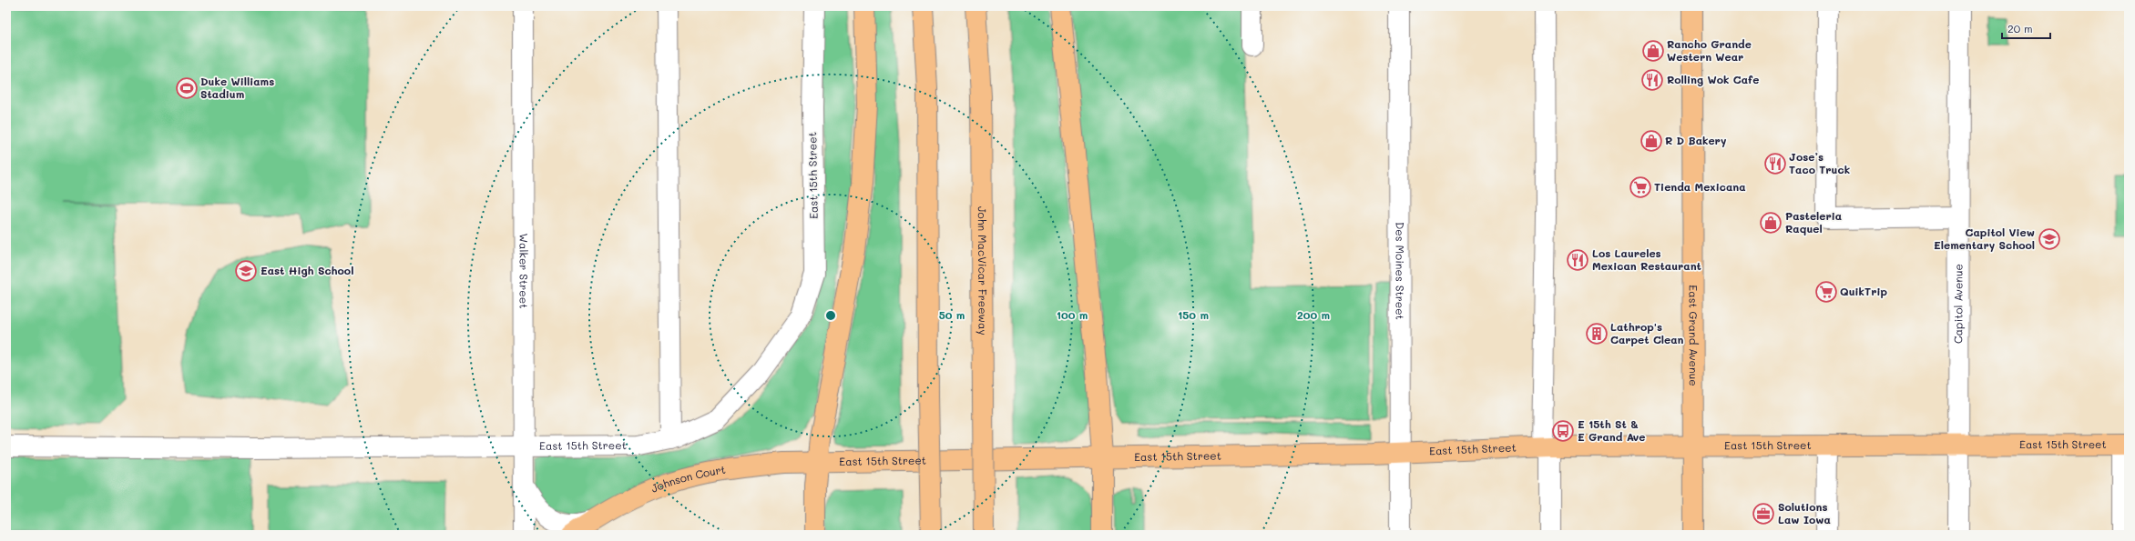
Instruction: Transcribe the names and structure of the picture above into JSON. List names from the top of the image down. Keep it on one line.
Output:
{"streets":{"main road":["East 15th Street","John MacVicar Freeway","East Grand Avenue","Johnson Court"],"street":["Walker Street","Des Moines Street","Capitol Avenue"]},"crossings":[["East 15th Street","Walker Street"],["East 15th Street","Des Moines Street"],["East 15th Street","Capitol Avenue"],["East 15th Street","East Grand Avenue"],["East 15th Street","Johnson Court"]],"places":{"shop":["Rancho Grande Western Wear","R D Bakery","Pasteleria Raquel"],"restaurant":["Rolling Wok Cafe","Jose’s Taco Truck","Los Laureles Mexican Restaurant"],"sports":["Duke Williams Stadium"],"supermarket":["Tienda Mexicana","QuikTrip"],"school or university":["Capitol View Elementary School","East High School"],"building":["Lathrop's Carpet Clean"],"bus stop":["E 15th St & E Grand Ave"],"office":["Solutions Law Iowa"]},"scale_bar":"20 m","rings":["50 m","100 m","150 m","200 m"]}
